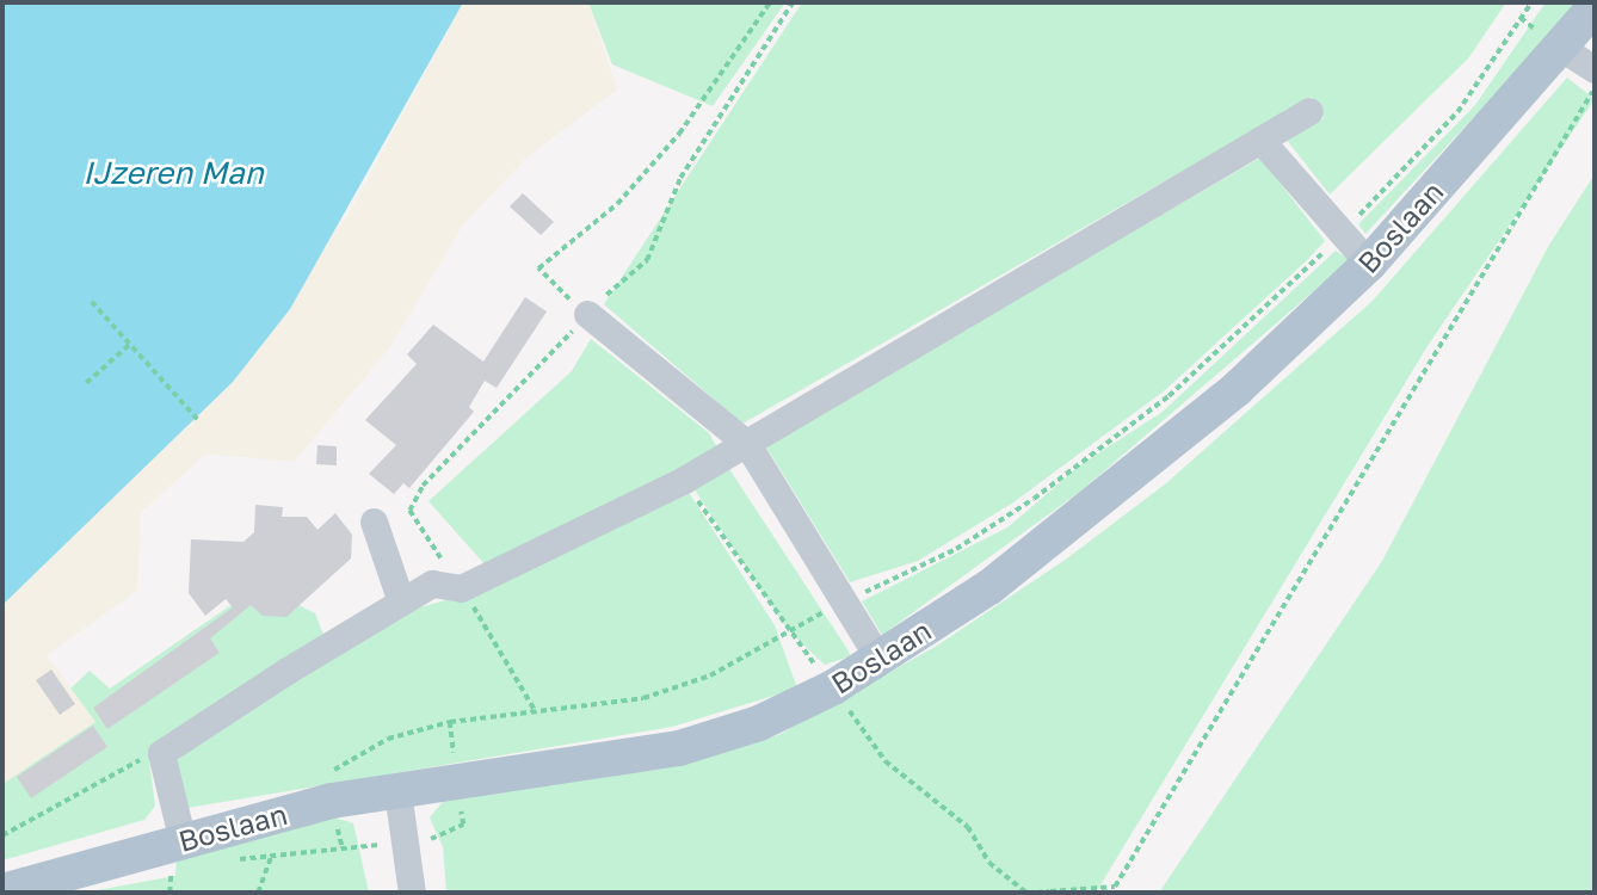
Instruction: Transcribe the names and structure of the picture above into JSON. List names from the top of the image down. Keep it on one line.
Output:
{"streets":{"main road":["Boslaan"]},"water":["IJzeren Man"]}
